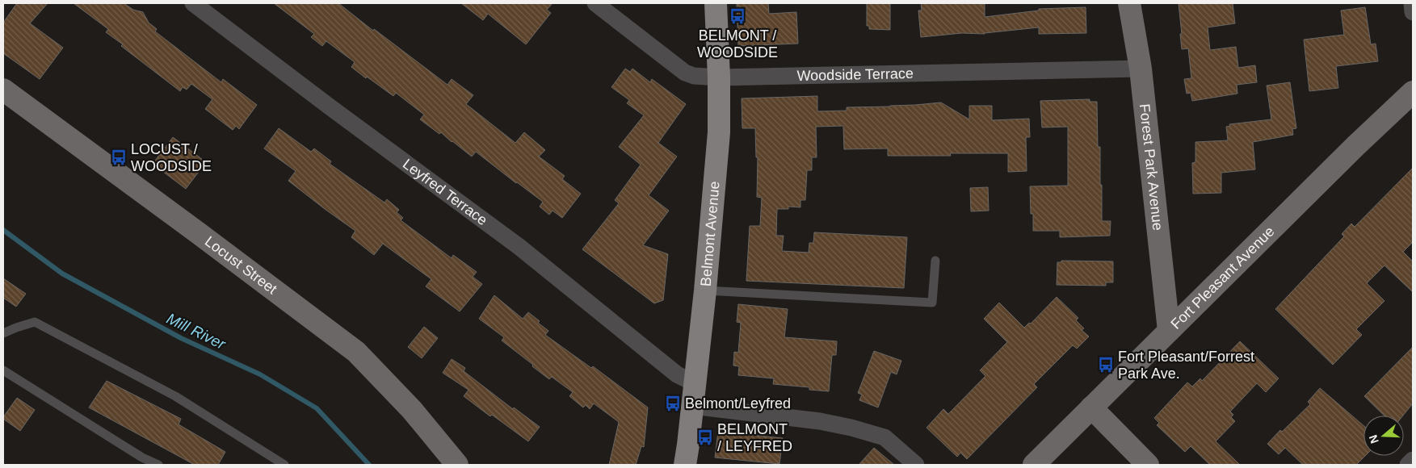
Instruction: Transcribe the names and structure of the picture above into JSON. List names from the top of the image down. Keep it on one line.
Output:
{"streets":{"main road":["Belmont Avenue"],"street":["Woodside Terrace","Forest Park Avenue","Leyfred Terrace","Locust Street","Fort Pleasant Avenue"]},"crossings":[["Woodside Terrace","Forest Park Avenue"],["Woodside Terrace","Belmont Avenue"],["Forest Park Avenue","Fort Pleasant Avenue"],["Leyfred Terrace","Belmont Avenue"]],"water":["Mill River"],"places":{"bus stop":["BELMONT / WOODSIDE","LOCUST / WOODSIDE","Fort Pleasant/Forrest Park Ave.","Belmont/Leyfred","BELMONT / LEYFRED"]},"north":"left"}
